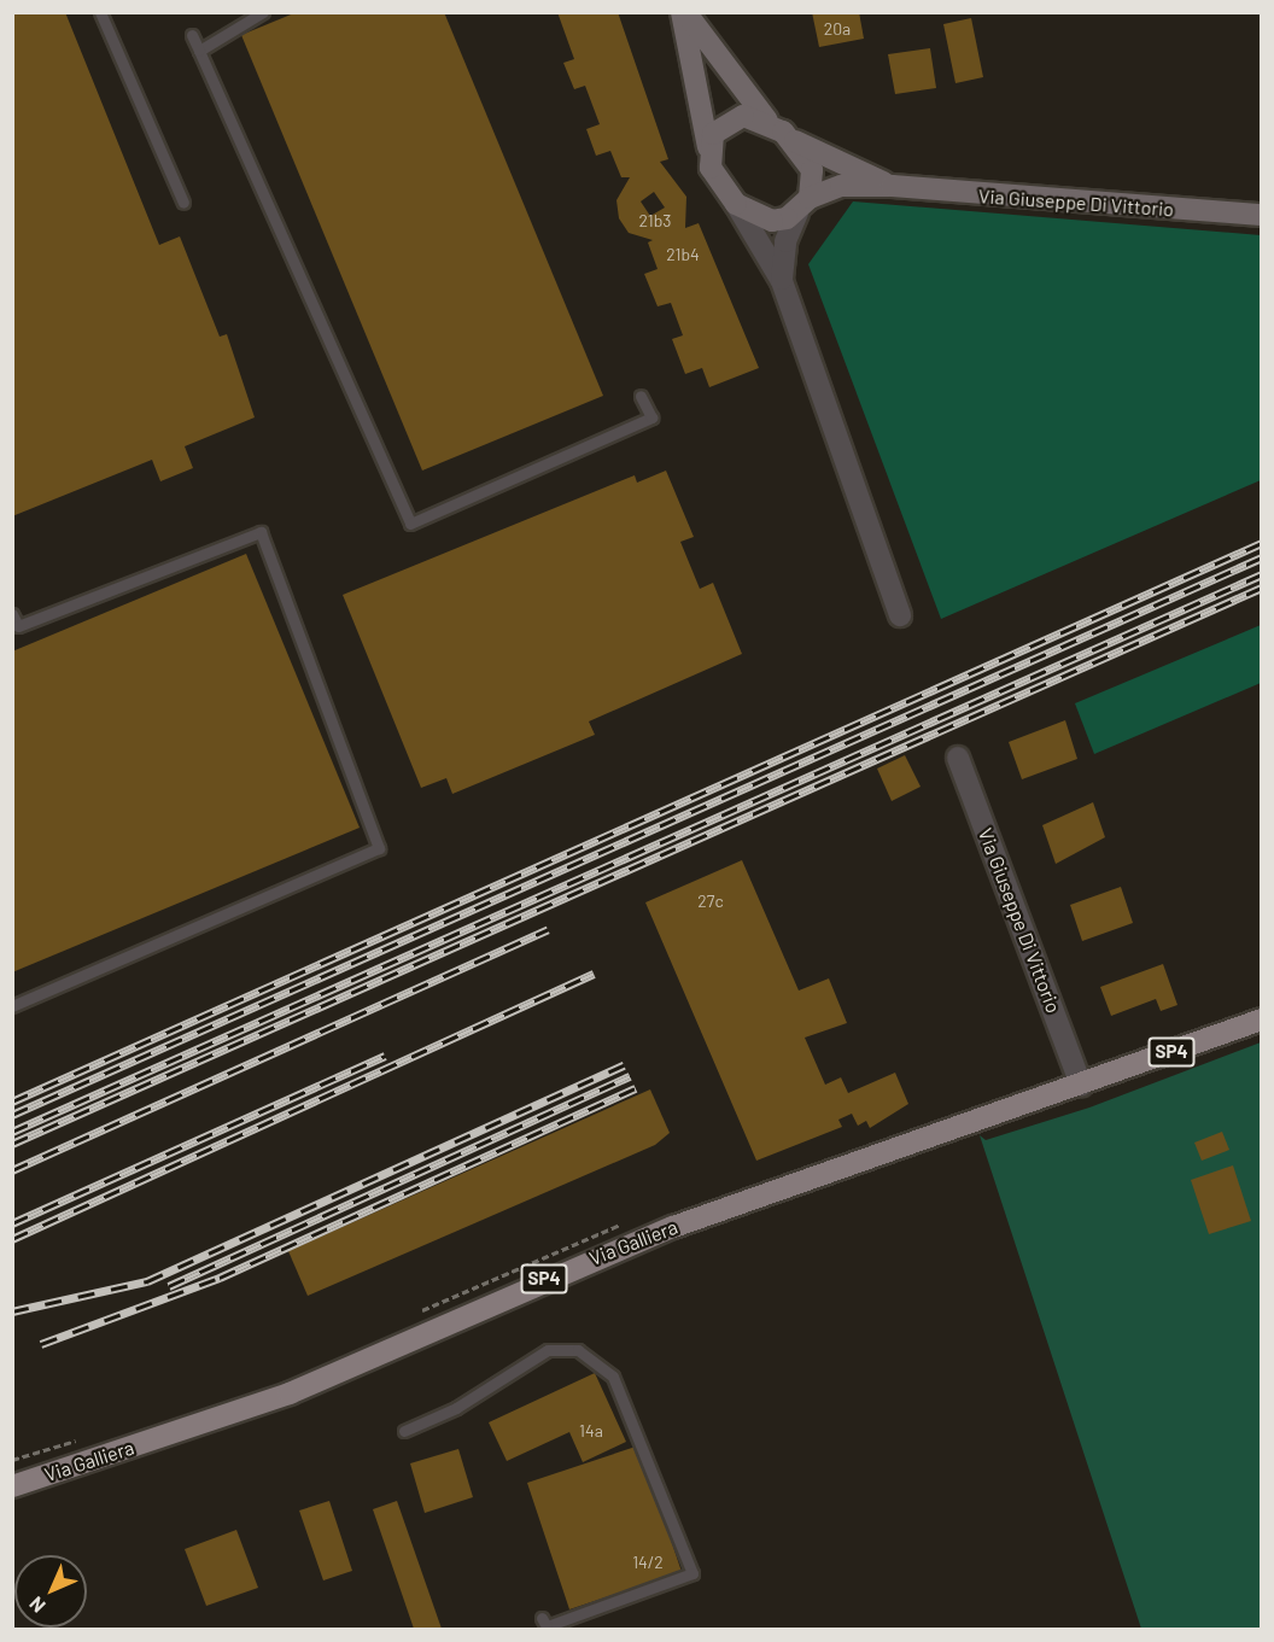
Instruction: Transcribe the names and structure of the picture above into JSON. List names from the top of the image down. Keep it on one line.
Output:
{"streets":{"main road":["SP4","Via Galliera"],"street":["Via Giuseppe Di Vittorio"]},"crossings":[["Via Giuseppe Di Vittorio","Via Galliera"]],"house_numbers":["20a","21b3","21b4","27c","14a","14/2"],"north":"bottom left"}
